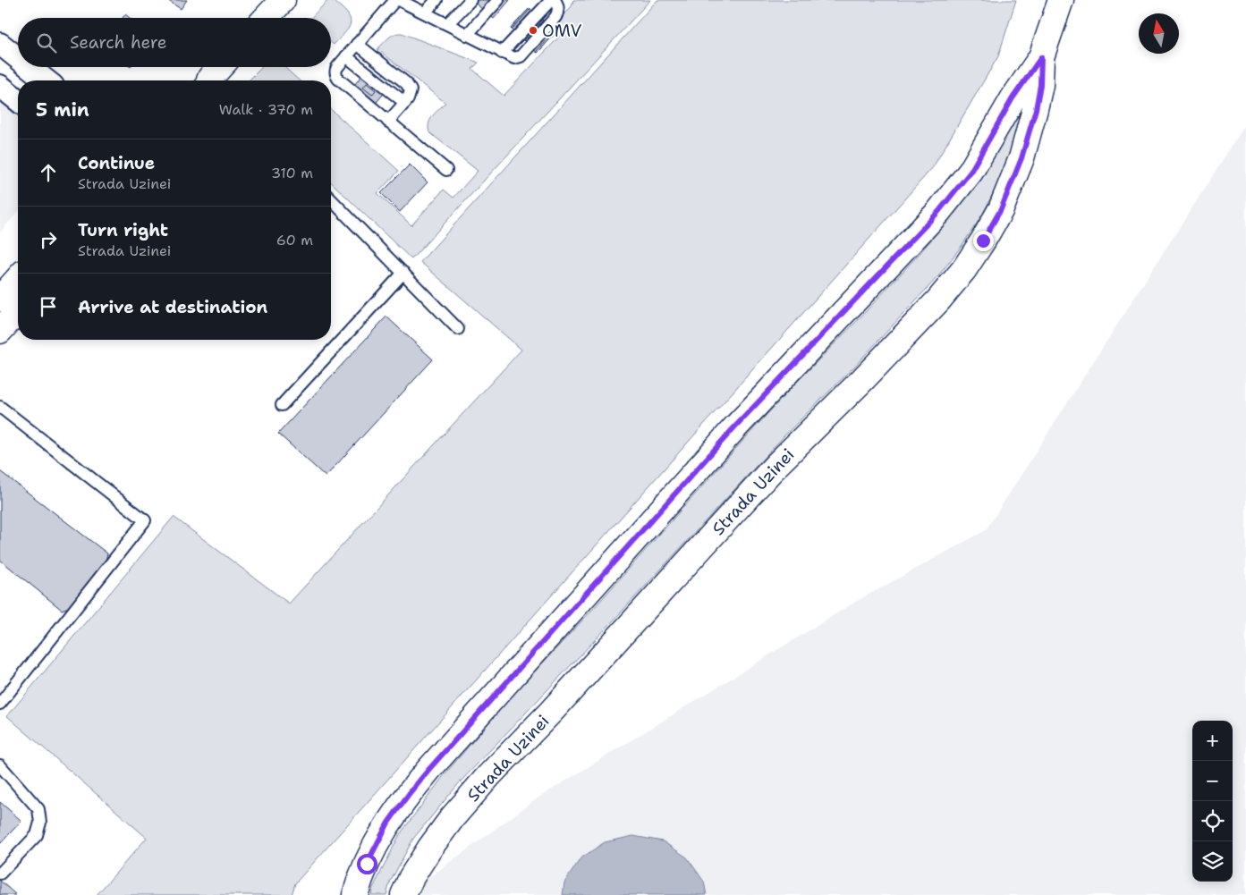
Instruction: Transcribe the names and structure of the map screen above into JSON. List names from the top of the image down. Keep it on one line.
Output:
{"streets":{"street":["Strada Uzinei"]},"places":["OMV"],"north":"top","page":{"search":"Search here","heading":["5 min","Walk · 370 m"],"list":[["Continue","Strada Uzinei","310 m"],["Turn right","Strada Uzinei","60 m"],"Arrive at destination"],"map_buttons":["+","−"]}}
